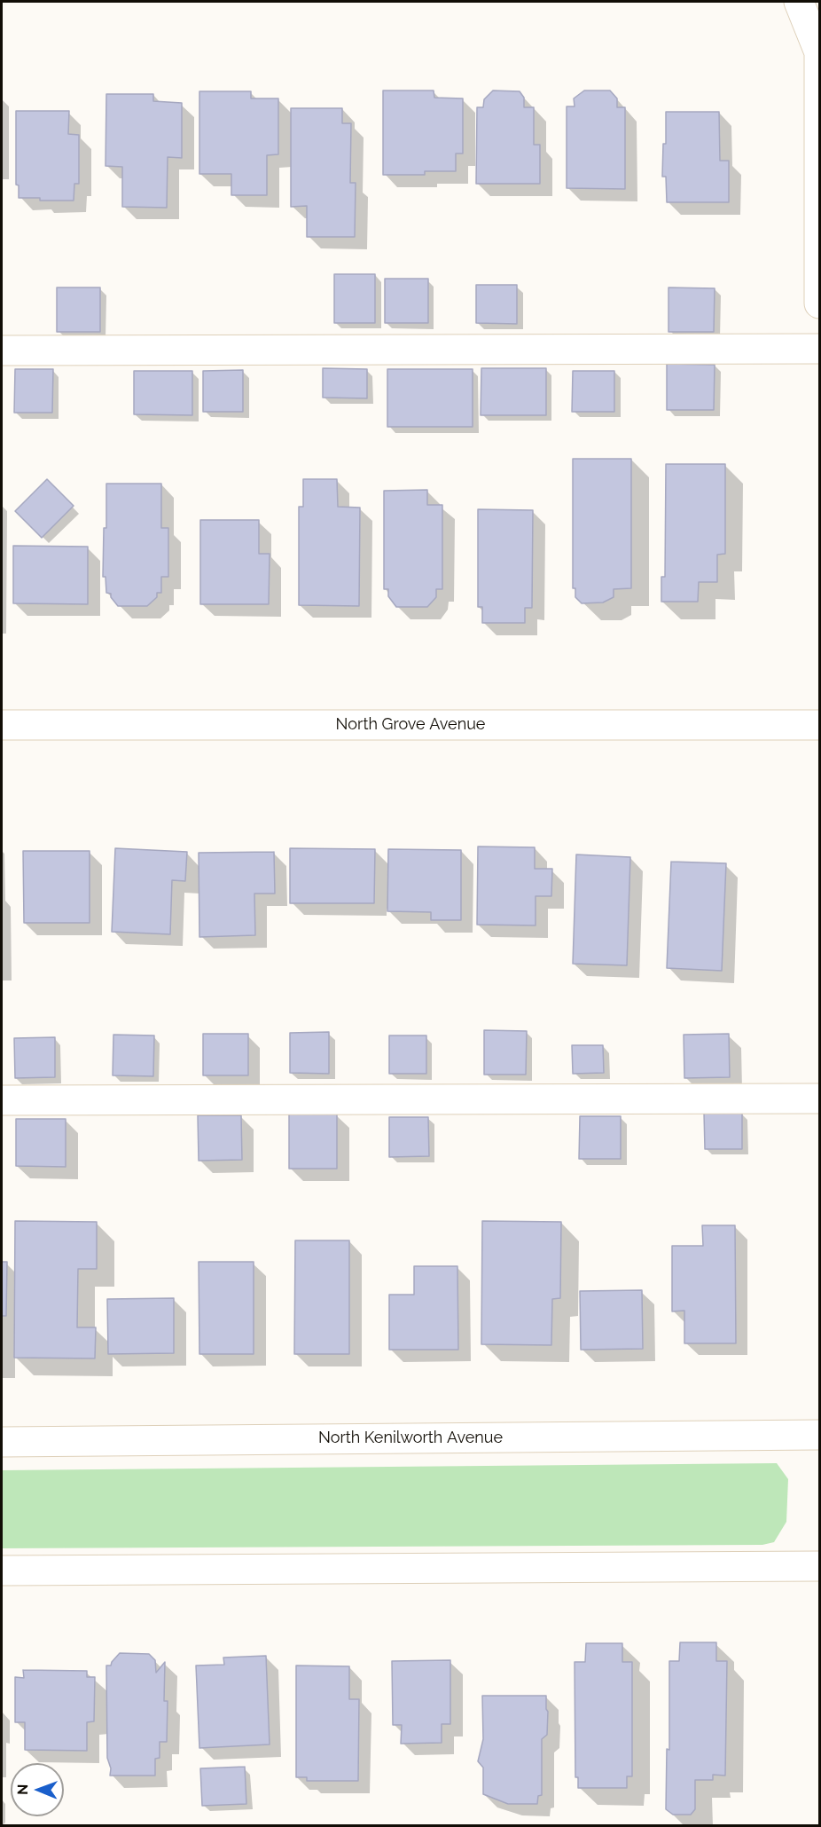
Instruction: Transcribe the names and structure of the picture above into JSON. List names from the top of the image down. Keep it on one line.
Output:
{"streets":{"street":["North Grove Avenue","North Kenilworth Avenue"]},"north":"left"}
